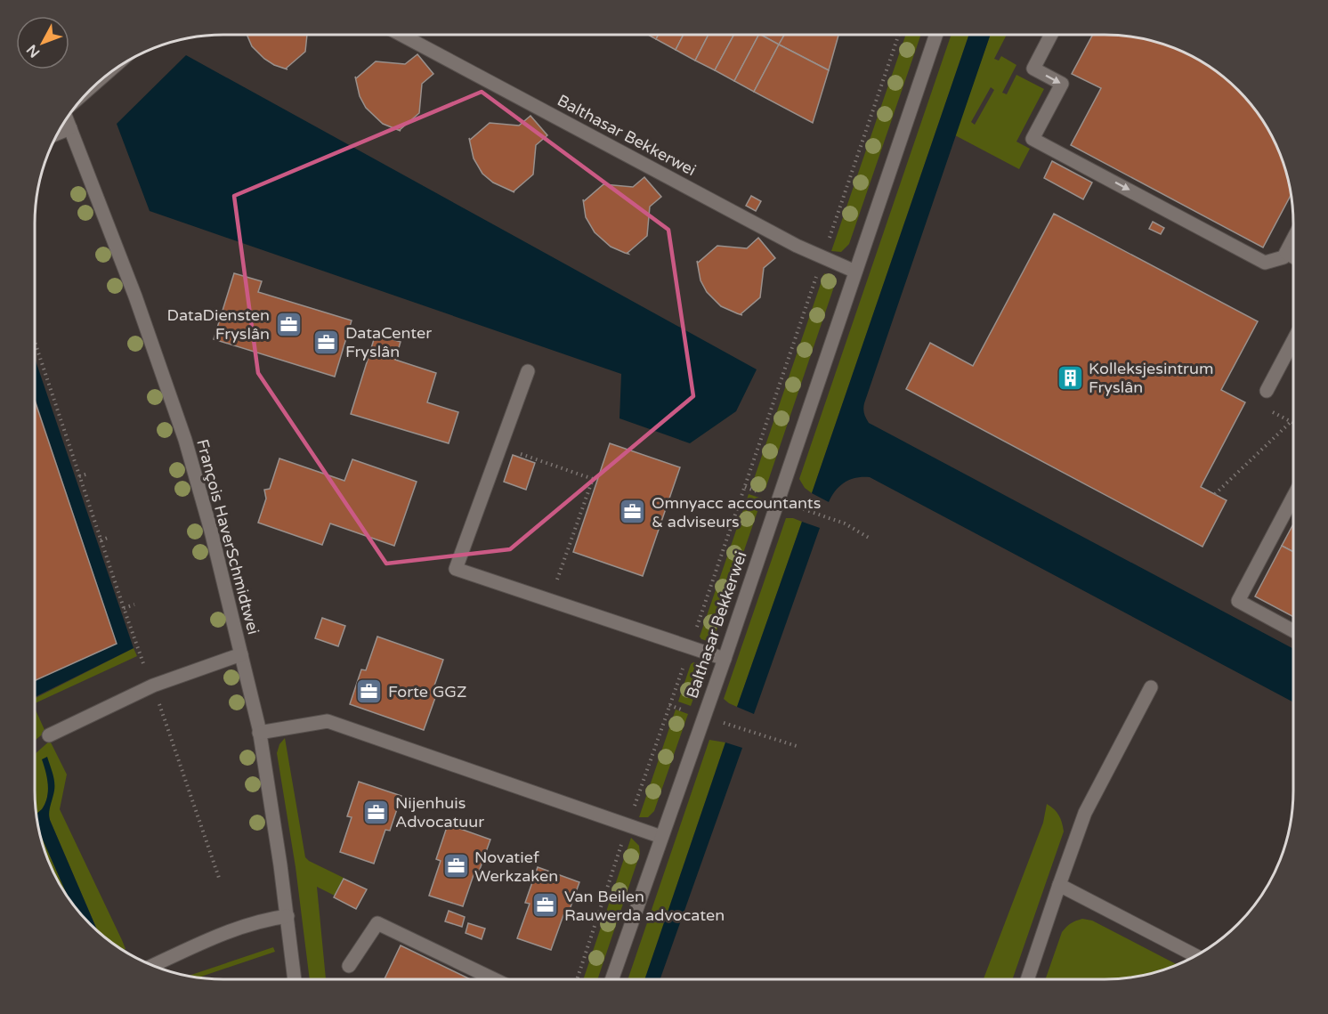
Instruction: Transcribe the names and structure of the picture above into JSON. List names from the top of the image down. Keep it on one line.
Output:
{"streets":{"street":["Balthasar Bekkerwei","François HaverSchmidtwei"]},"places":{"office":["DataDiensten Fryslân","DataCenter Fryslân","Omnyacc accountants & adviseurs","Forte GGZ","Nijenhuis Advocatuur","Novatief Werkzaken","Van Beilen Rauwerda advocaten"],"building":["Kolleksjesintrum Fryslân"]},"north":"bottom left"}
